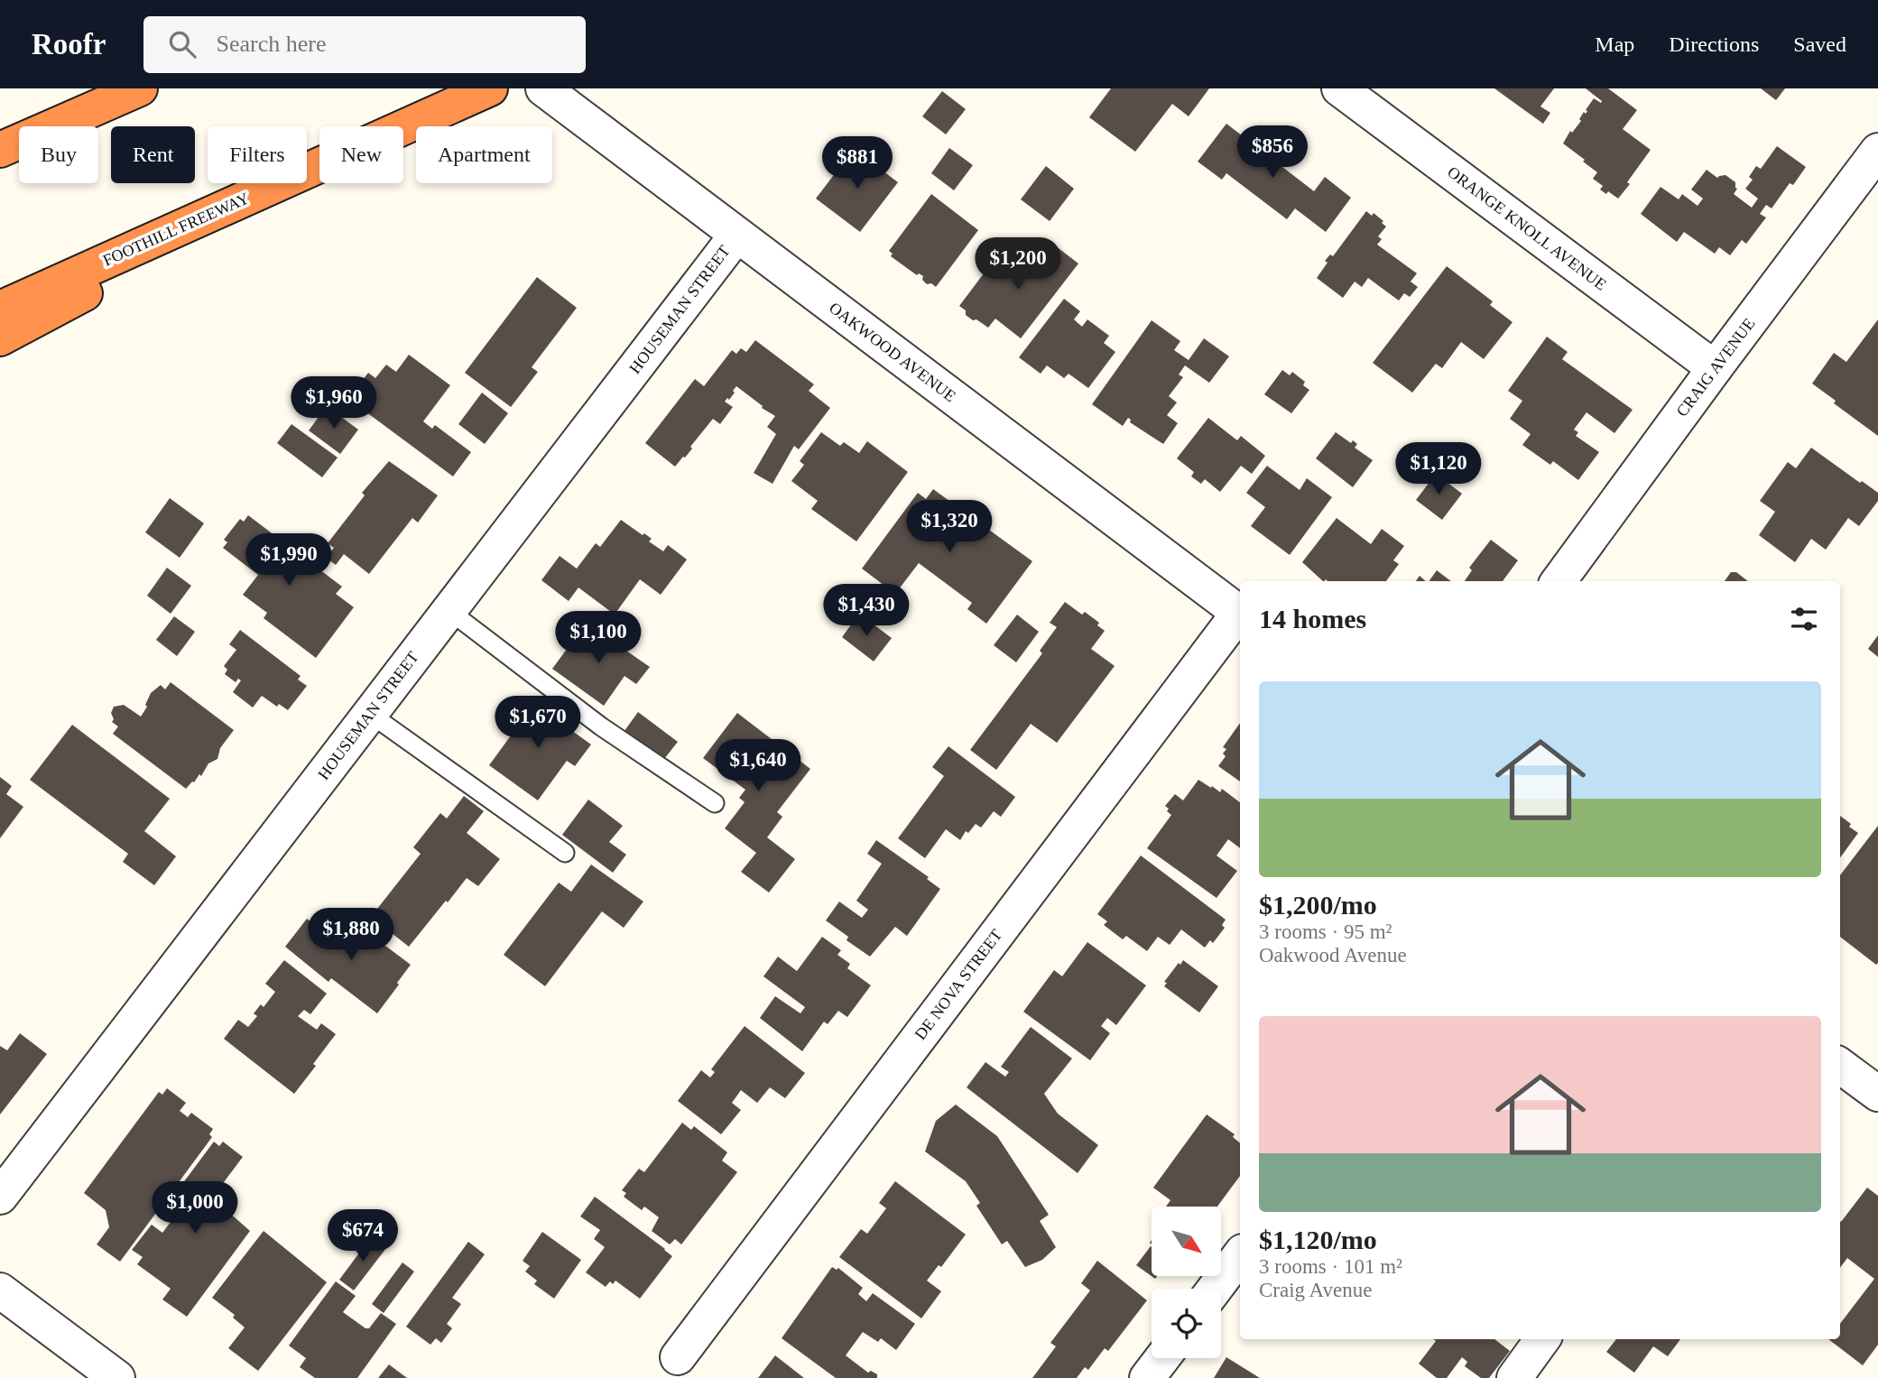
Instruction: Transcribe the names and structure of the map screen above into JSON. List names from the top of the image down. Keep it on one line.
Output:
{"streets":{"highway":["FOOTHILL FREEWAY"],"street":["ORANGE KNOLL AVENUE","HOUSEMAN STREET","OAKWOOD AVENUE","CRAIG AVENUE","DE NOVA STREET"]},"crossings":[["ORANGE KNOLL AVENUE","CRAIG AVENUE"],["HOUSEMAN STREET","OAKWOOD AVENUE"]],"north":"bottom right","page":{"header":"Roofr","search":"Search here","nav":["Map","Directions","Saved"],"price":["$856","$881","$1,200","$1,960","$1,120","$1,320","$1,990","$1,430","$1,100","$1,670","$1,640","$1,880","$1,000","$674"],"chip":["Buy","Rent","Filters","New","Apartment"],"heading":"14 homes","list":[{"name":"$1,200/mo","note":"3 rooms · 95 m² · Oakwood Avenue"},{"name":"$1,120/mo","note":"3 rooms · 101 m² · Craig Avenue"}]}}
